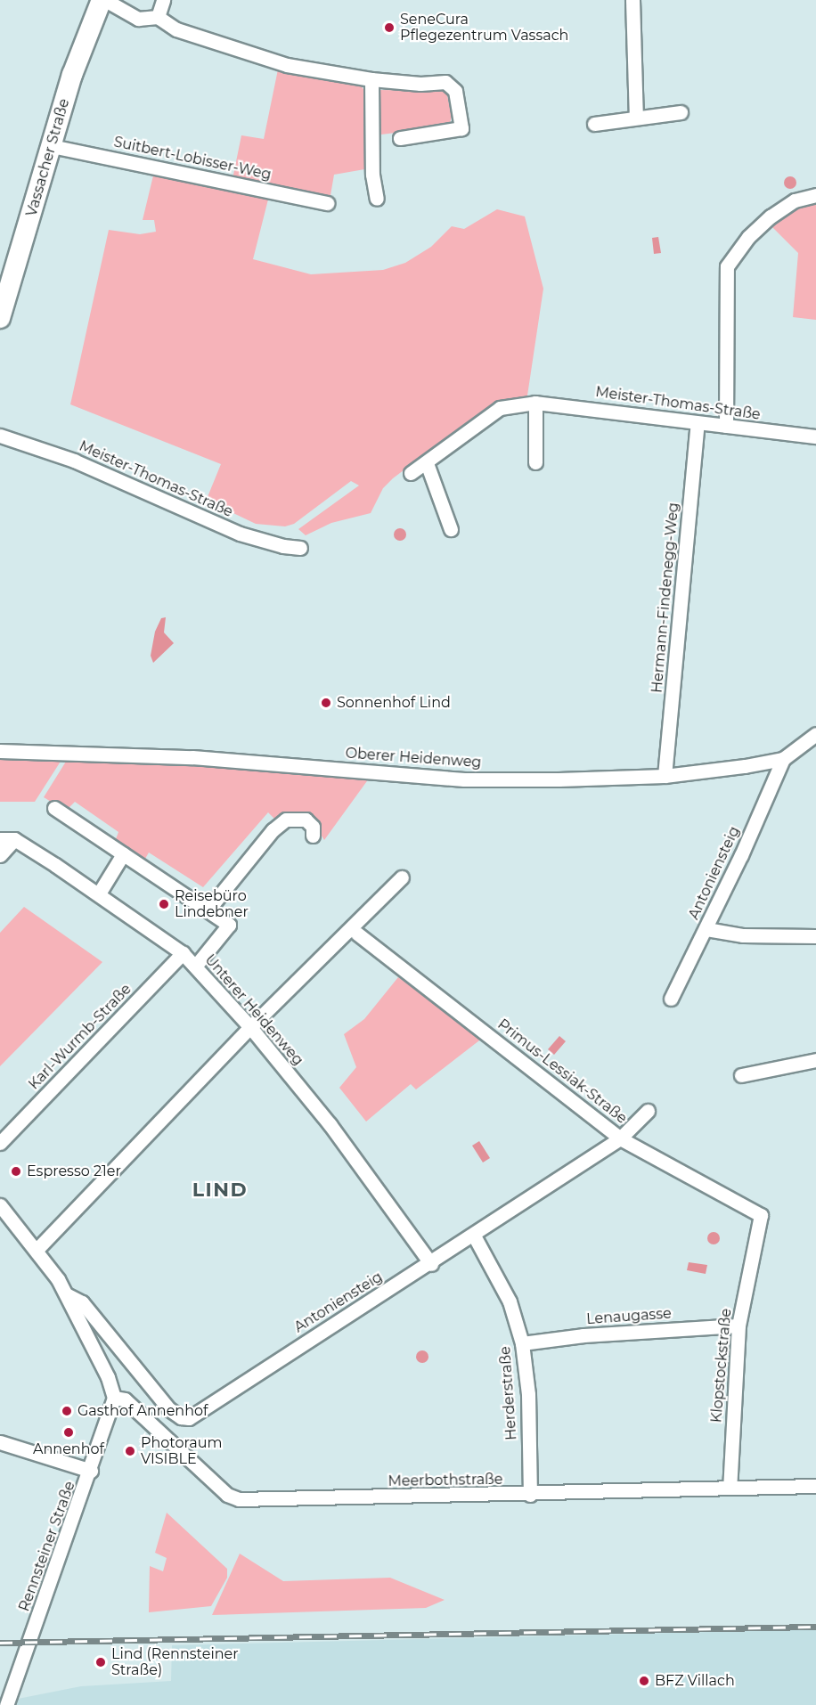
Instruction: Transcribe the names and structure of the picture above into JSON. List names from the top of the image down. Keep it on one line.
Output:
{"streets":{"main road":["Vassacher Straße"],"street":["Suitbert-Lobisser-Weg","Meister-Thomas-Straße","Hermann-Findenegg-Weg","Oberer Heidenweg","Antoniensteig","Unterer Heidenweg","Karl-Wurmb-Straße","Primus-Lessiak-Straße","Lenaugasse","Klopstockstraße","Herderstraße","Meerbothstraße","Rennsteiner Straße"]},"crossings":[["Vassacher Straße","Suitbert-Lobisser-Weg"],["Meister-Thomas-Straße","Hermann-Findenegg-Weg"],["Hermann-Findenegg-Weg","Oberer Heidenweg"],["Oberer Heidenweg","Antoniensteig"],["Antoniensteig","Unterer Heidenweg"],["Antoniensteig","Primus-Lessiak-Straße"],["Antoniensteig","Herderstraße"],["Unterer Heidenweg","Karl-Wurmb-Straße"],["Primus-Lessiak-Straße","Klopstockstraße"],["Lenaugasse","Klopstockstraße"],["Lenaugasse","Herderstraße"],["Klopstockstraße","Meerbothstraße"],["Herderstraße","Meerbothstraße"],["Meerbothstraße","Rennsteiner Straße"]],"districts":["LIND"],"places":["SeneCura Pflegezentrum Vassach","Sonnenhof Lind","Reisebüro Lindebner","Espresso 21er","Gasthof Annenhof","Annenhof","Photoraum VISIBLE","Lind (Rennsteiner Straße)","BFZ Villach"]}
